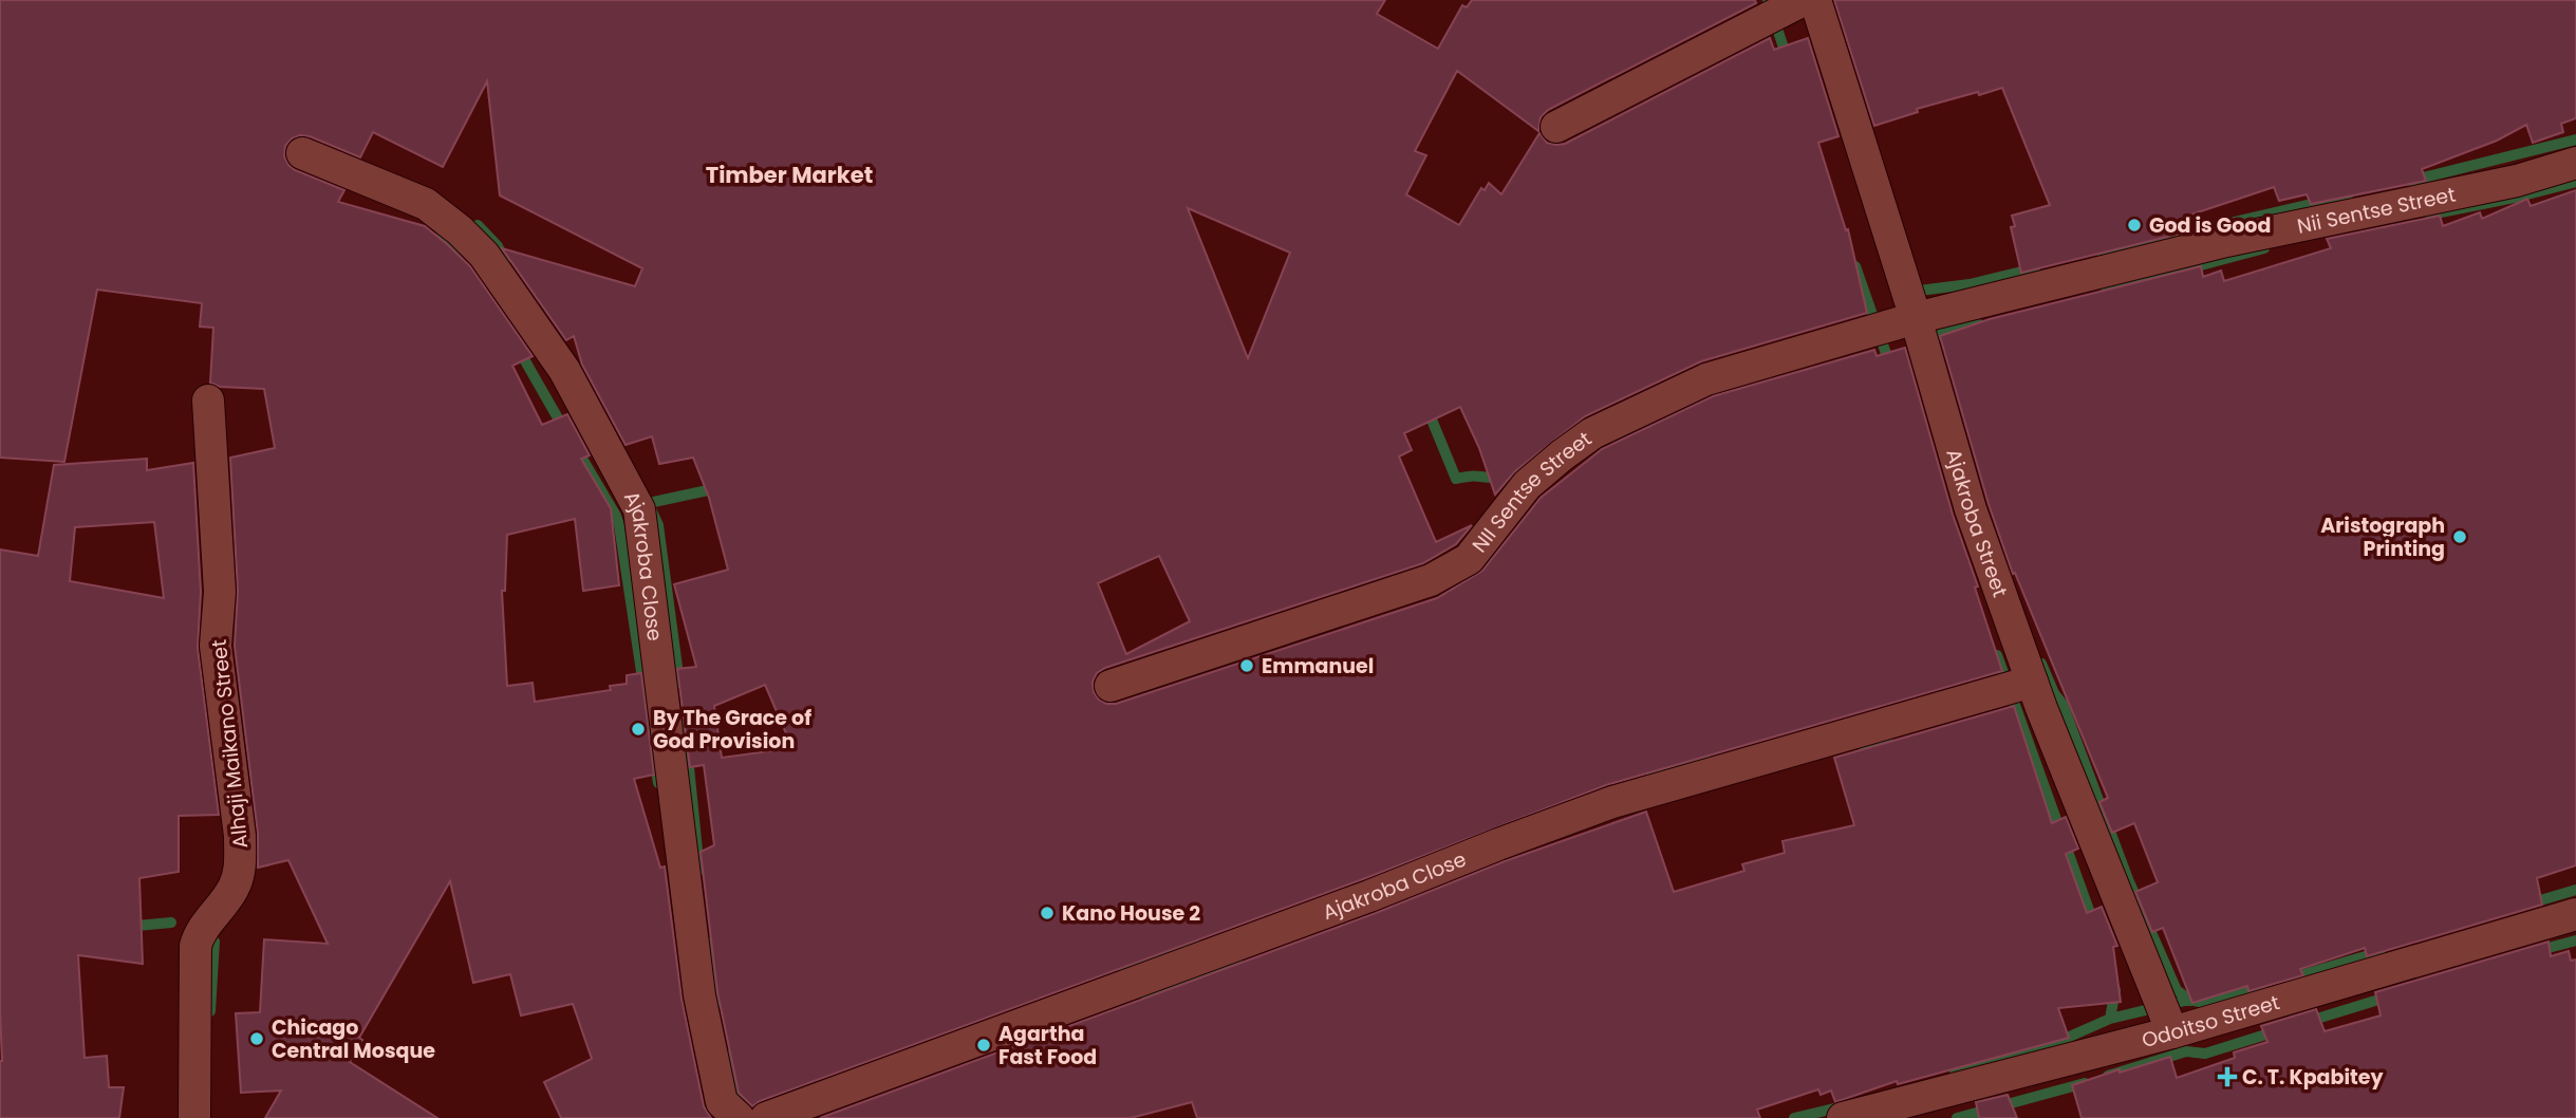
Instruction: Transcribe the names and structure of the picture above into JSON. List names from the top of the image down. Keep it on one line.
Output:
{"streets":{"street":["Nii Sentse Street","NII Sentse Street","Ajakroba Street","Ajakroba Close","Alhaji Maikano Street","Odoitso Street"]},"crossings":[["Nii Sentse Street","NII Sentse Street"],["Nii Sentse Street","Ajakroba Street"],["NII Sentse Street","Ajakroba Street"],["Ajakroba Street","Ajakroba Close"],["Ajakroba Street","Odoitso Street"]],"districts":["Timber Market"],"places":{"other":["God is Good","Aristograph Printing","Emmanuel","By The Grace of God Provision","Kano House 2","Chicago Central Mosque","Agartha Fast Food"],"health":["C. T. Kpabitey"]}}
